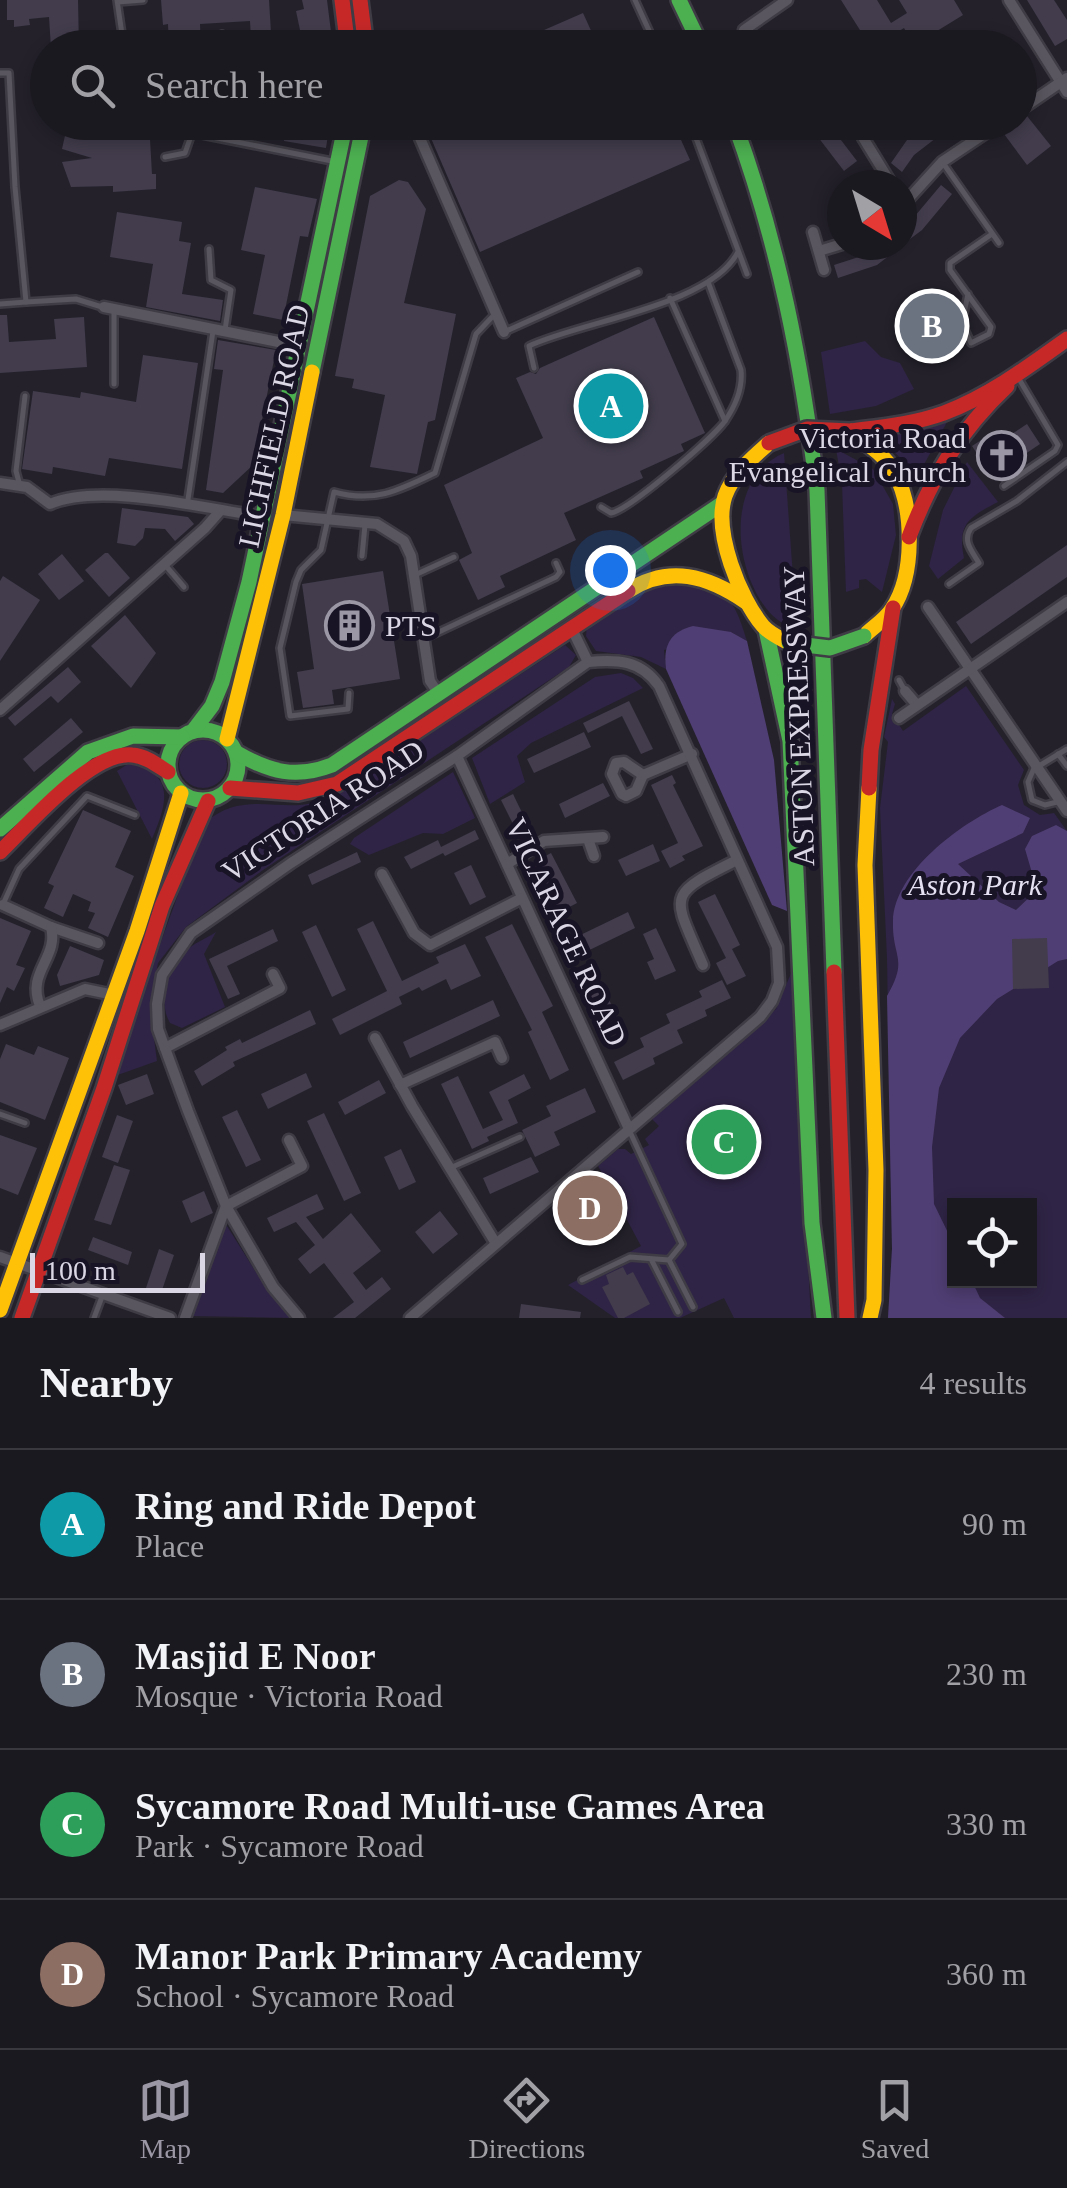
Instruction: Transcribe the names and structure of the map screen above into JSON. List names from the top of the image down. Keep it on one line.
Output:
{"streets":{"main road":["LICHFIELD ROAD","ASTON EXPRESSWAY"],"street":["VICTORIA ROAD","VICARAGE ROAD"]},"crossings":[["VICTORIA ROAD","VICARAGE ROAD"]],"parks":["Aston Park"],"places":{"church":["Victoria Road Evangelical Church"],"building":["PTS"]},"scale_bar":"100 m","north":"bottom right","page":{"search":"Search here","pins":["B","A","C","D"],"scale":"100 m","heading":["Nearby","4 results"],"list":[{"mark":"A","name":"Ring and Ride Depot","note":"Place","value":"90 m"},{"mark":"B","name":"Masjid E Noor","note":"Mosque · Victoria Road","value":"230 m"},{"mark":"C","name":"Sycamore Road Multi-use Games Area","note":"Park · Sycamore Road","value":"330 m"},{"mark":"D","name":"Manor Park Primary Academy","note":"School · Sycamore Road","value":"360 m"}],"nav":["Map","Directions","Saved"]}}
